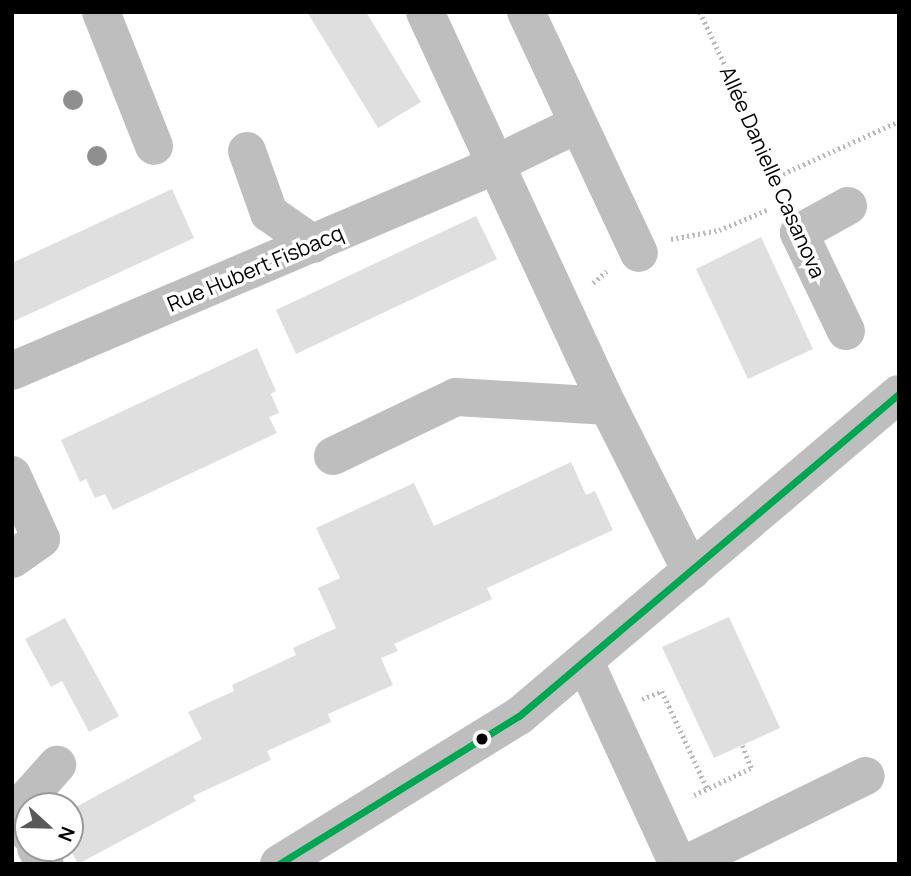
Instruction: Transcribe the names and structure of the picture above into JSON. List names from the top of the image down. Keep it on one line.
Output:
{"streets":{"street":["Allée Danielle Casanova","Rue Hubert Fisbacq"]},"north":"right"}
